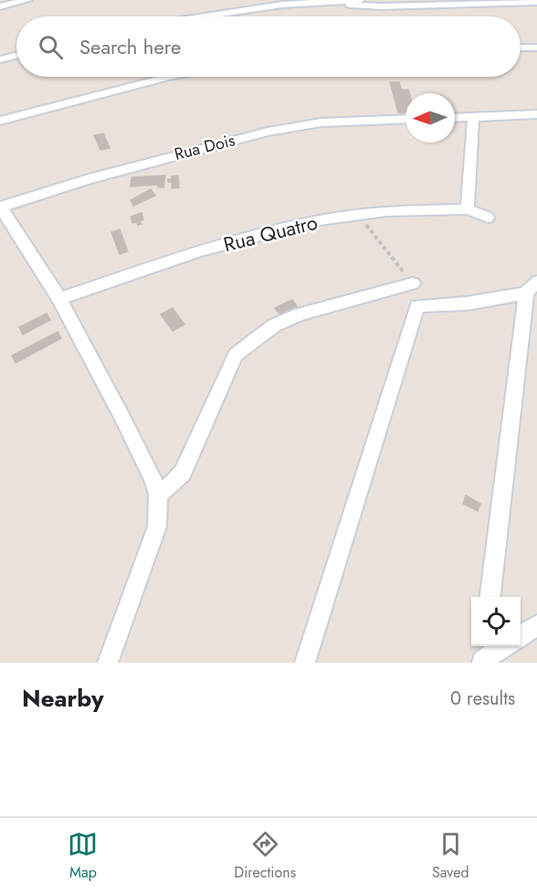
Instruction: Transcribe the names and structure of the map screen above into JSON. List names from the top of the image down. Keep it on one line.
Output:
{"streets":{"street":["Rua Dois","Rua Quatro"]},"north":"left","page":{"search":"Search here","heading":["Nearby","0 results"],"nav":["Map","Directions","Saved"]}}
